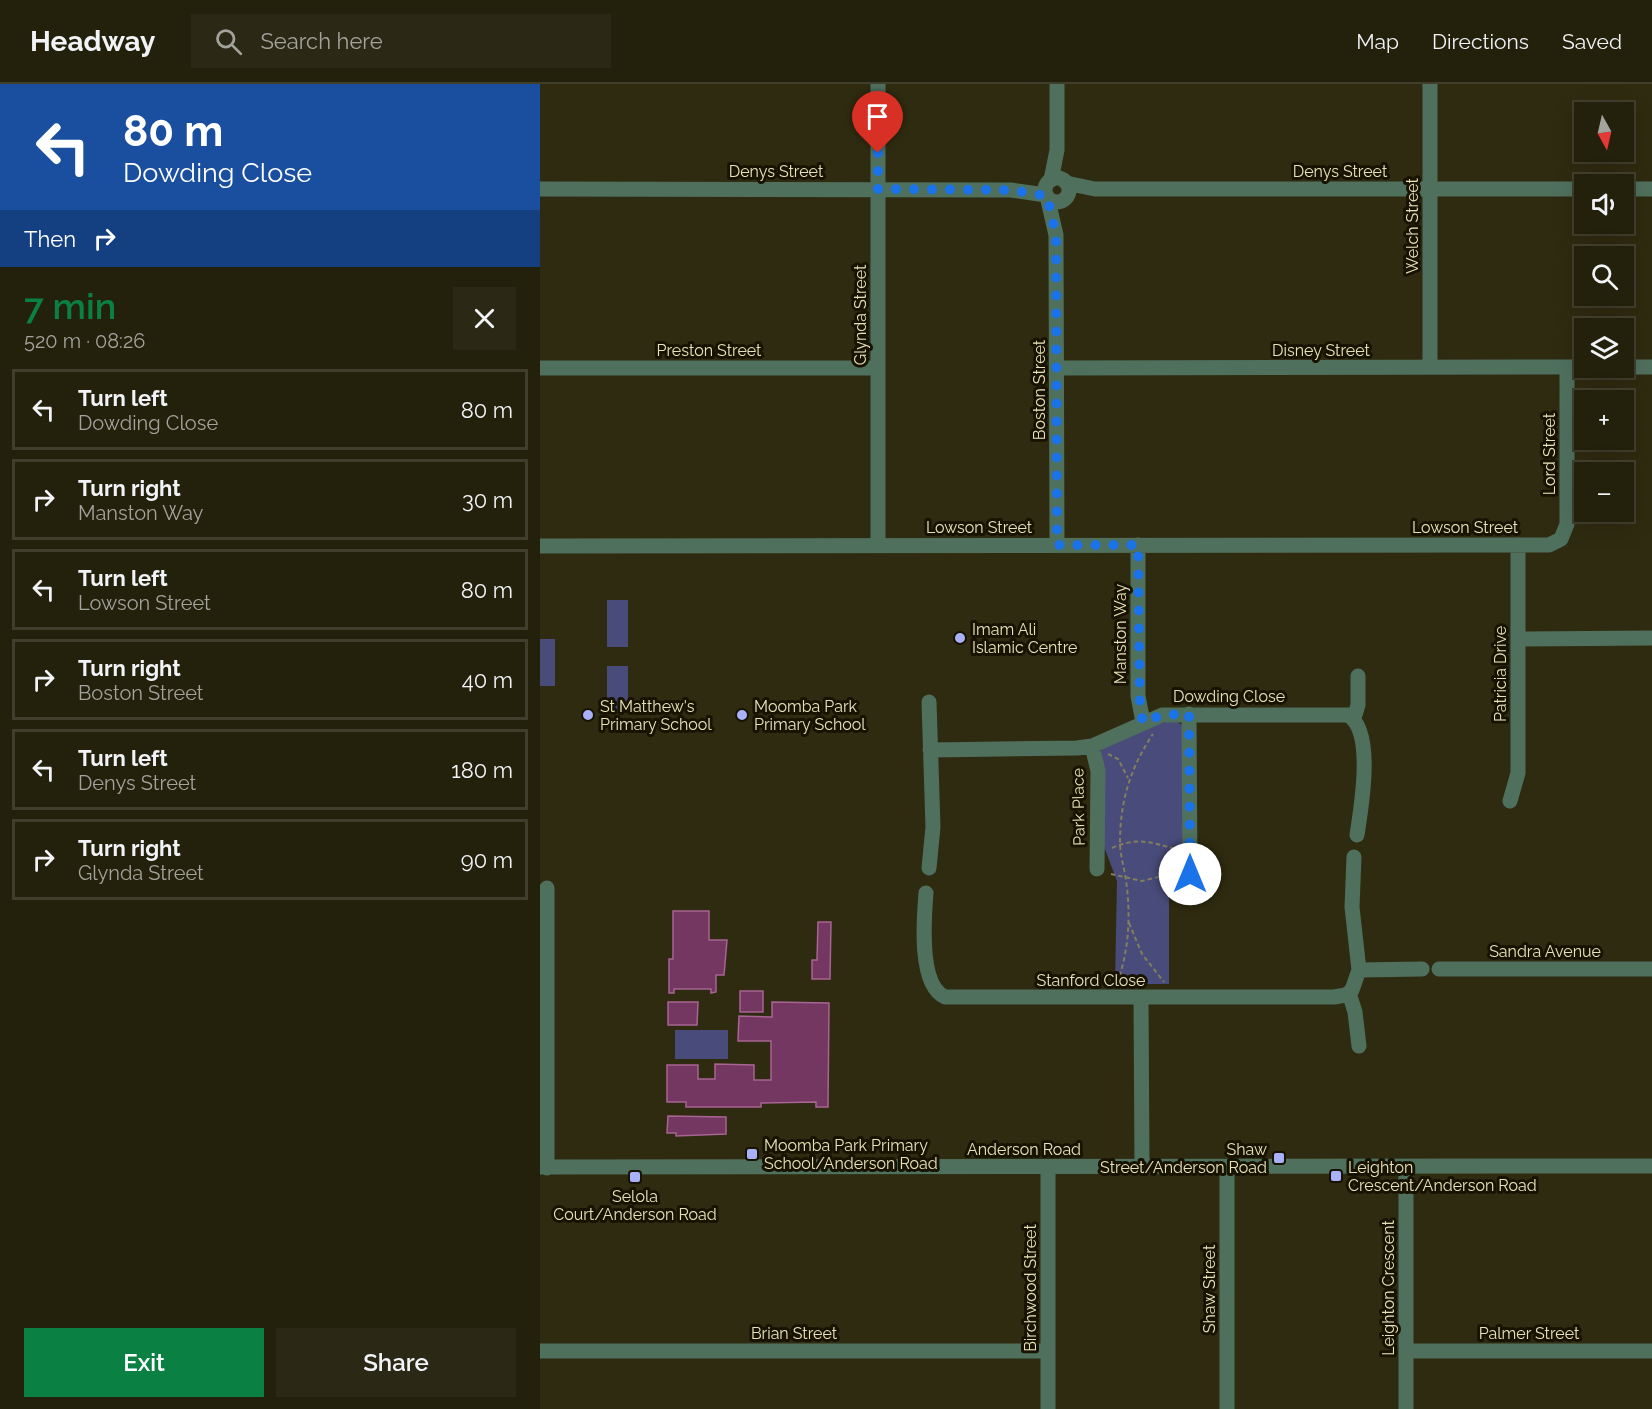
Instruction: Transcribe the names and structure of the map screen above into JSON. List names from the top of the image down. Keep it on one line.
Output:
{"streets":{"street":["Denys Street","Welch Street","Glynda Street","Preston Street","Disney Street","Boston Street","Lord Street","Lowson Street","Manston Way","Patricia Drive","Dowding Close","Park Place","Sandra Avenue","Stanford Close","Anderson Road","Birchwood Street","Leighton Crescent","Shaw Street","Brian Street","Palmer Street"]},"crossings":[["Denys Street","Welch Street"],["Denys Street","Glynda Street"],["Denys Street","Boston Street"],["Welch Street","Disney Street"],["Glynda Street","Preston Street"],["Glynda Street","Lowson Street"],["Disney Street","Boston Street"],["Disney Street","Lord Street"],["Boston Street","Lowson Street"],["Lord Street","Lowson Street"],["Lowson Street","Manston Way"],["Lowson Street","Patricia Drive"],["Manston Way","Dowding Close"],["Dowding Close","Park Place"],["Anderson Road","Birchwood Street"],["Anderson Road","Leighton Crescent"],["Anderson Road","Shaw Street"],["Birchwood Street","Brian Street"],["Leighton Crescent","Palmer Street"]],"places":{"other":["Imam Ali Islamic Centre","St Matthew's Primary School","Moomba Park Primary School"],"transit":["Moomba Park Primary School/Anderson Road","Shaw Street/Anderson Road","Leighton Crescent/Anderson Road","Selola Court/Anderson Road"]},"north":"bottom","page":{"header":"Headway","search":"Search here","nav":["Map","Directions","Saved"],"turn":["80 m","Dowding Close"],"map_buttons":["+","−"],"then":"Then","heading":["7 min","520 m · 08:26"],"list":[{"name":"Turn left","note":"Dowding Close","value":"80 m"},{"name":"Turn right","note":"Manston Way","value":"30 m"},{"name":"Turn left","note":"Lowson Street","value":"80 m"},{"name":"Turn right","note":"Boston Street","value":"40 m"},{"name":"Turn left","note":"Denys Street","value":"180 m"},{"name":"Turn right","note":"Glynda Street","value":"90 m"}],"buttons":["Exit","Share"]}}
